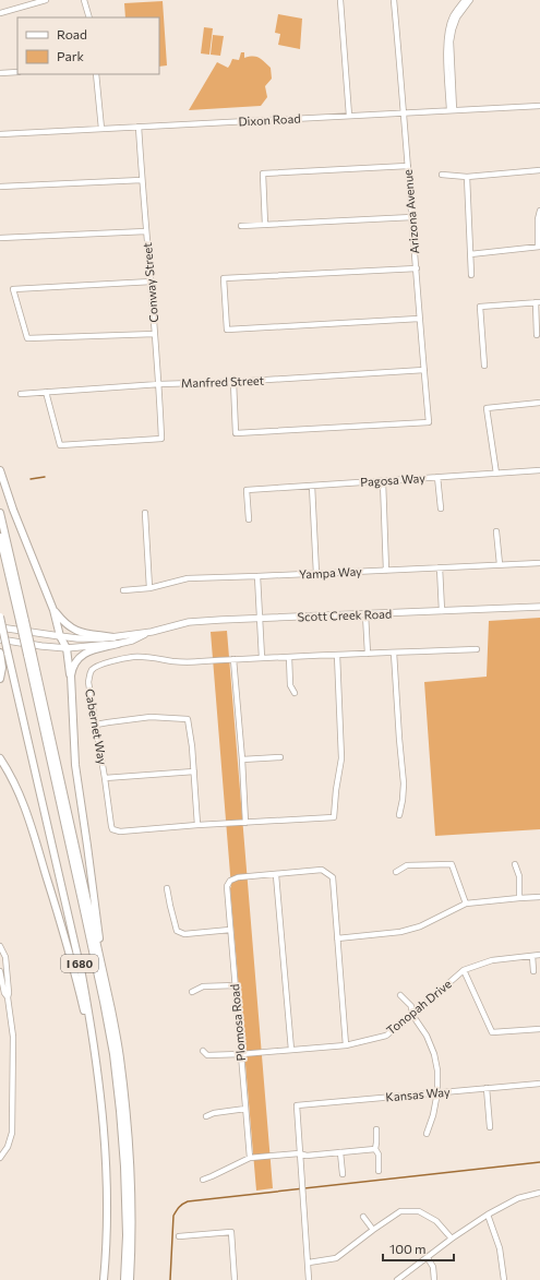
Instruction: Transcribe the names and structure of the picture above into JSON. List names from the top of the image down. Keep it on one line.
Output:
{"streets":{"highway":["I 680"],"main road":["Scott Creek Road"],"street":["Dixon Road","Arizona Avenue","Conway Street","Manfred Street","Pagosa Way","Yampa Way","Cabernet Way","Tonopah Drive","Plomosa Road","Kansas Way"]},"crossings":[["Dixon Road","Arizona Avenue"],["Dixon Road","Conway Street"],["Arizona Avenue","Manfred Street"],["Conway Street","Manfred Street"],["Tonopah Drive","Plomosa Road"]],"legend":["Road","Park"],"scale_bar":"100 m"}
